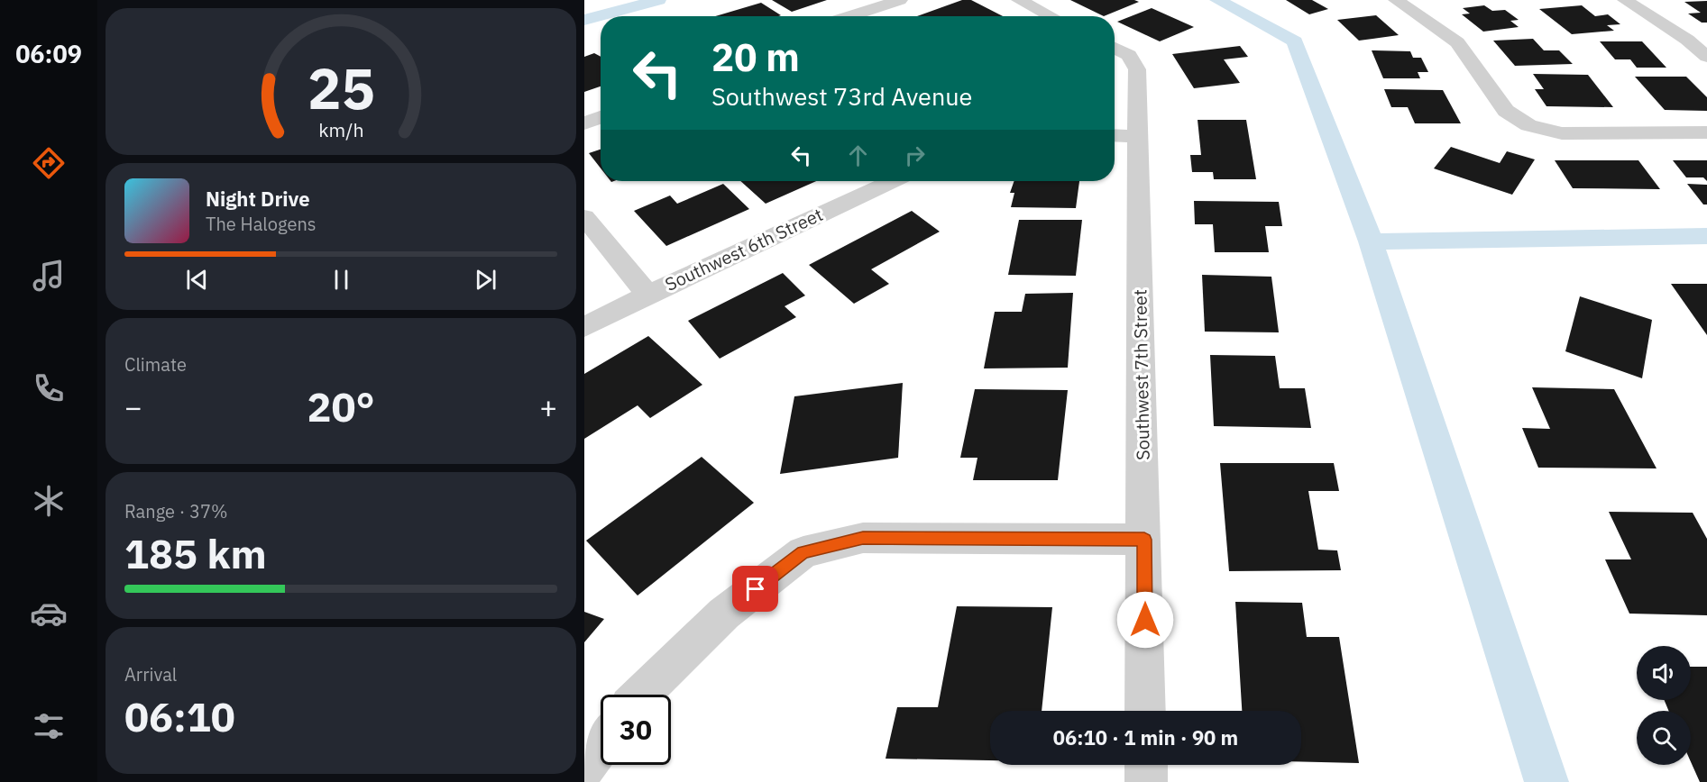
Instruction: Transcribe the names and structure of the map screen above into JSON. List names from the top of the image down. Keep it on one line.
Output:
{"streets":{"street":["Southwest 6th Street","Southwest 7th Street"]},"page":{"tabs":"06:09","turn":["20 m","Southwest 73rd Avenue"],"song":["Night Drive","The Halogens"],"tile":["Climate",["Range · 37%","185 km"],["Arrival","06:10"]],"heat":["−","20°","+"],"limit":"30","trip":"06:10 · 1 min · 90 m","gauge":["25","km/h"]}}
